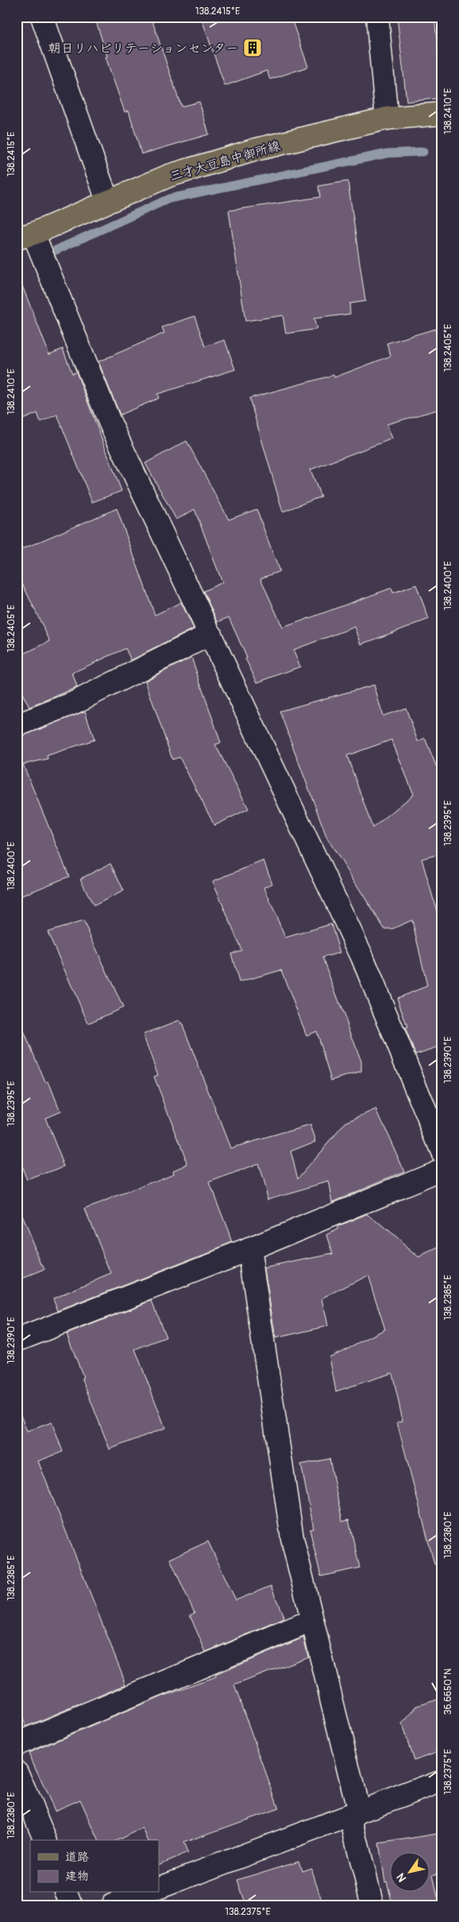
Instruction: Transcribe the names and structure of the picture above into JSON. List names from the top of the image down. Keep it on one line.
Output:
{"streets":{"main road":["三才大豆島中御所線"]},"places":{"building":["朝日リハビリテーションセンター"]},"legend":["道路","建物"],"north":"bottom left","coordinates":["138.2415°E","138.2410°E","138.2405°E","138.2400°E","138.2395°E","138.2390°E","138.2385°E","138.2380°E","36.6650°N","138.2375°E"]}
